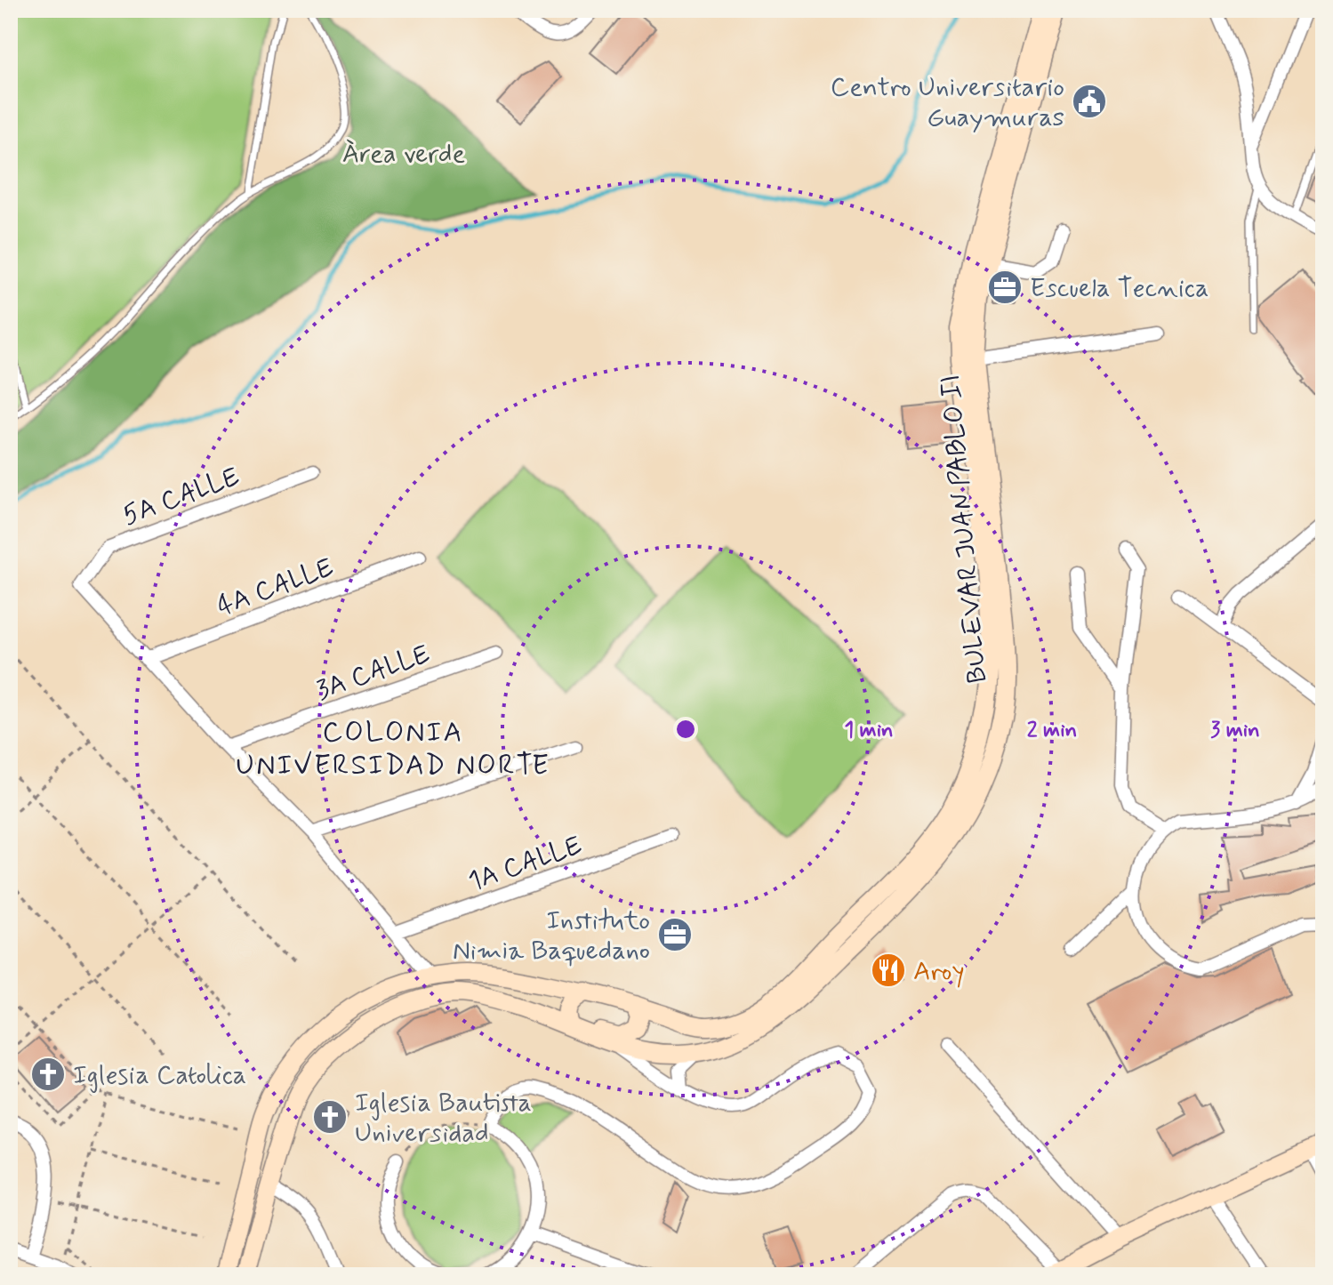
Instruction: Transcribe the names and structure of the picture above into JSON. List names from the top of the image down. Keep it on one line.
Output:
{"streets":{"main road":["BULEVAR JUAN PABLO II"],"street":["5A CALLE","4A CALLE","3A CALLE","1A CALLE"]},"crossings":[["5A CALLE","4A CALLE"]],"districts":["COLONIA UNIVERSIDAD NORTE"],"parks":["Àrea verde"],"places":{"public building":["Centro Universitario Guaymuras"],"office":["Escuela Tecnica","Instituto Nimia Baquedano"],"restaurant":["Aroy"],"church":["Iglesia Catolica","Iglesia Bautista Universidad"]},"rings":["1 min","2 min","3 min"]}
